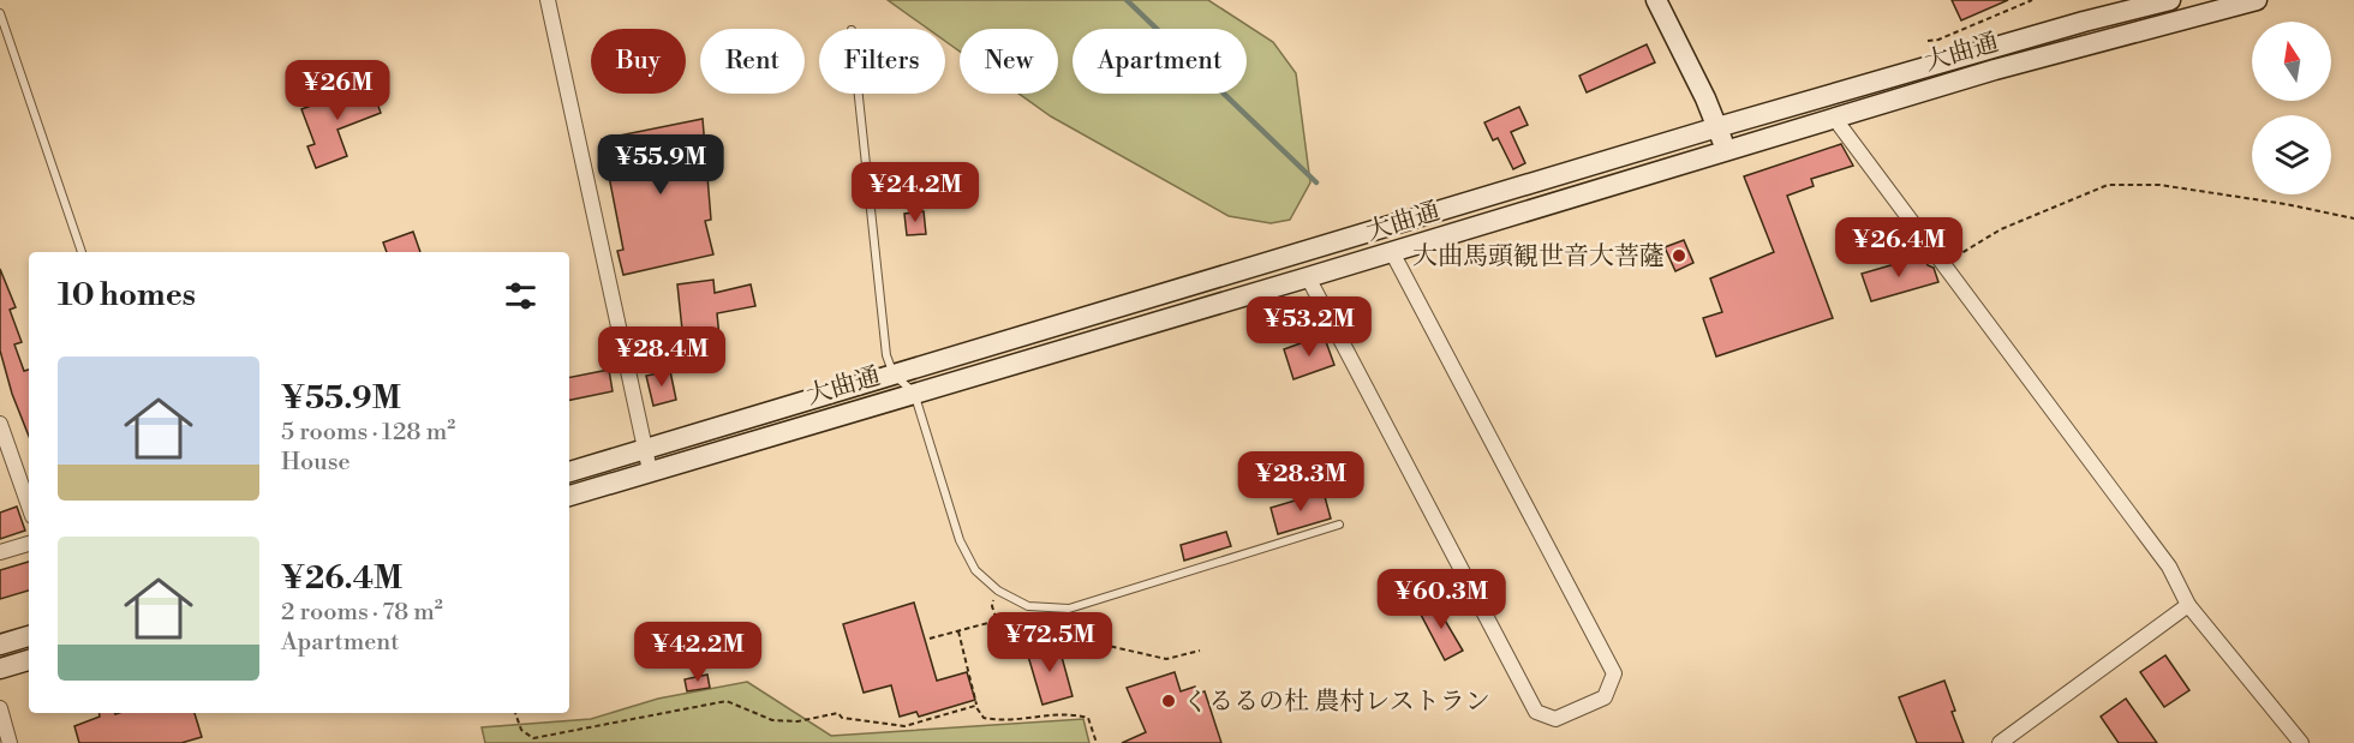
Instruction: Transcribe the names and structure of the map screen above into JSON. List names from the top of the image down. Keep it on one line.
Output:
{"streets":{"main road":["大曲通"]},"places":["大曲馬頭観世音大菩薩","くるるの杜 農村レストラン"],"north":"top","page":{"chip":["Buy","Rent","Filters","New","Apartment"],"price":["¥26M","¥55.9M","¥24.2M","¥26.4M","¥53.2M","¥28.4M","¥28.3M","¥60.3M","¥72.5M","¥42.2M"],"heading":"10 homes","list":[{"name":"¥55.9M","note":"5 rooms · 128 m² · House"},{"name":"¥26.4M","note":"2 rooms · 78 m² · Apartment"}]}}
